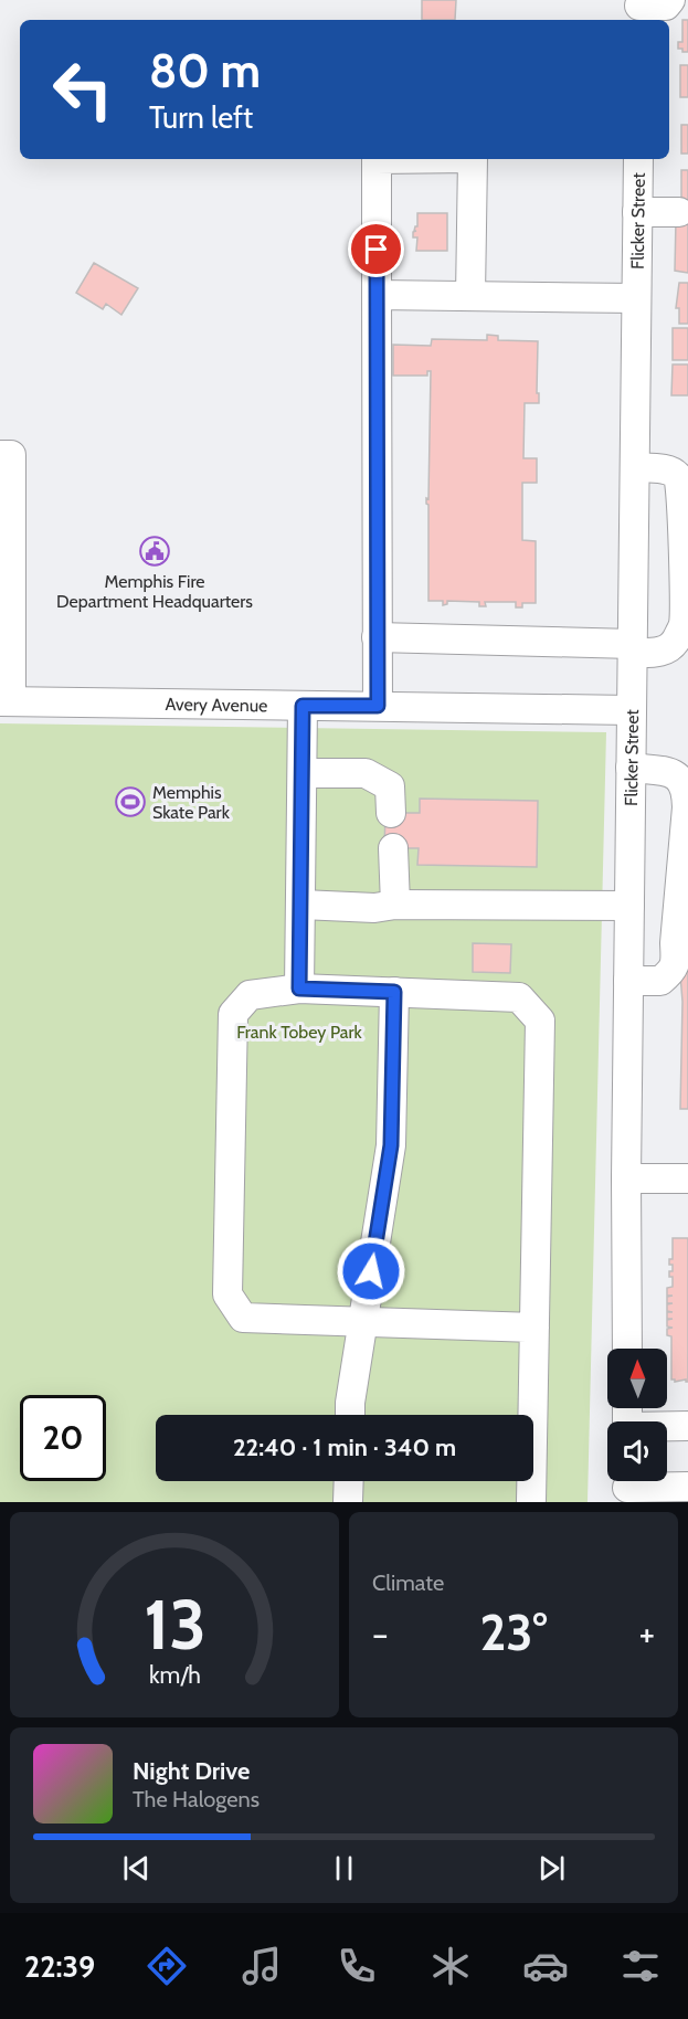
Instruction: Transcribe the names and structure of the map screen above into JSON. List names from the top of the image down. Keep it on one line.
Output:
{"streets":{"street":["Flicker Street","Avery Avenue"]},"crossings":[["Flicker Street","Avery Avenue"]],"parks":["Frank Tobey Park"],"places":{"public building":["Memphis Fire Department Headquarters"],"sports":["Memphis Skate Park"]},"north":"top","page":{"turn":["80 m","Turn left"],"limit":"20","trip":"22:40 · 1 min · 340 m","tile":"Climate","heat":["−","23°","+"],"song":["Night Drive","The Halogens"],"tabs":"22:39","gauge":["13","km/h"]}}
